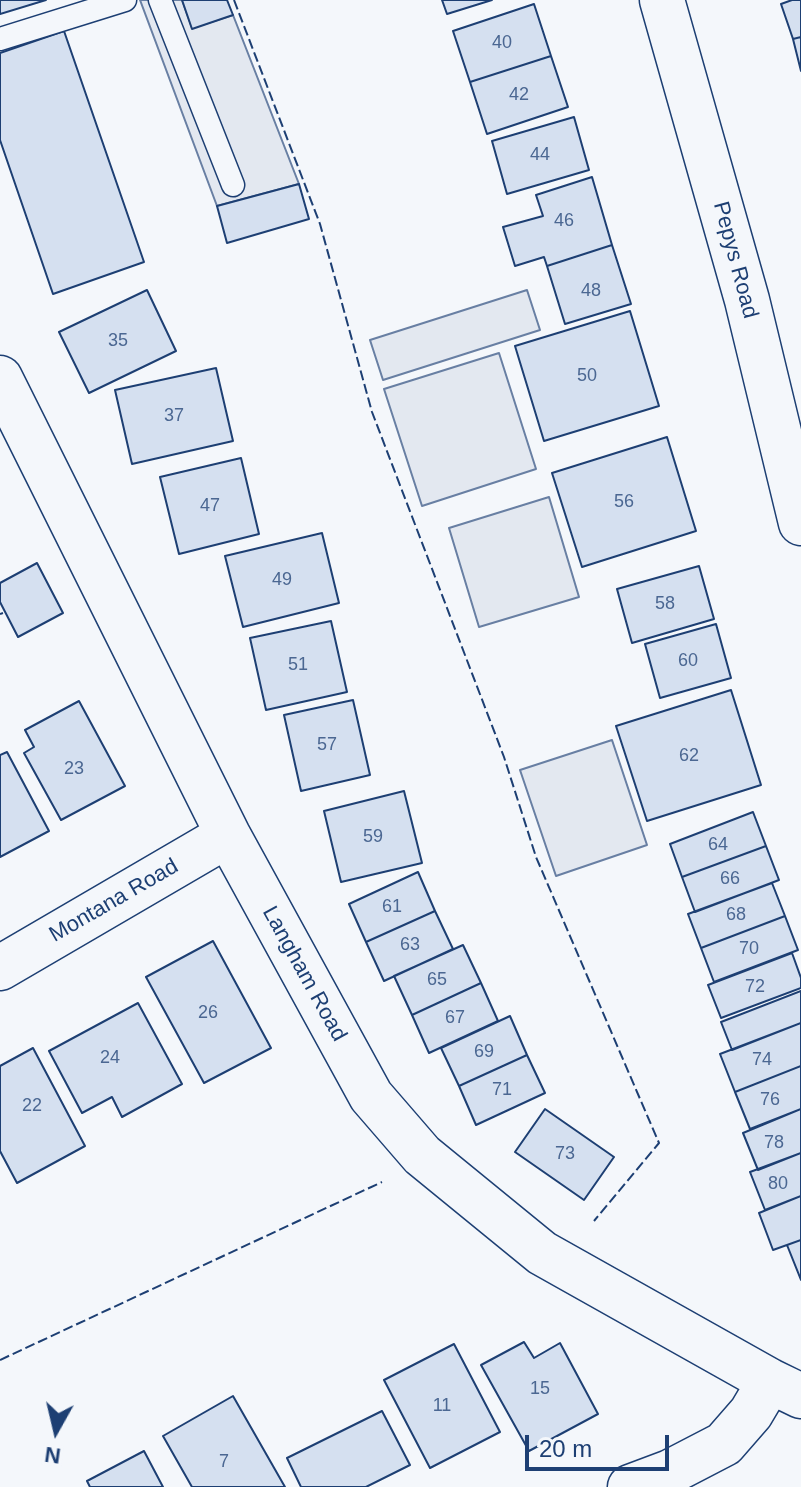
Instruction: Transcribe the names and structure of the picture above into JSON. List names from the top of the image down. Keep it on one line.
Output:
{"streets":{"street":["Pepys Road","Montana Road","Langham Road"]},"crossings":[["Montana Road","Langham Road"]],"house_numbers":["40","42","44","46","48","35","50","37","56","47","49","58","60","51","57","62","23","59","64","66","61","68","63","70","65","72","26","67","69","24","74","71","76","22","78","73","80","15","11","7"],"scale_bar":"20 m","north":"bottom"}
